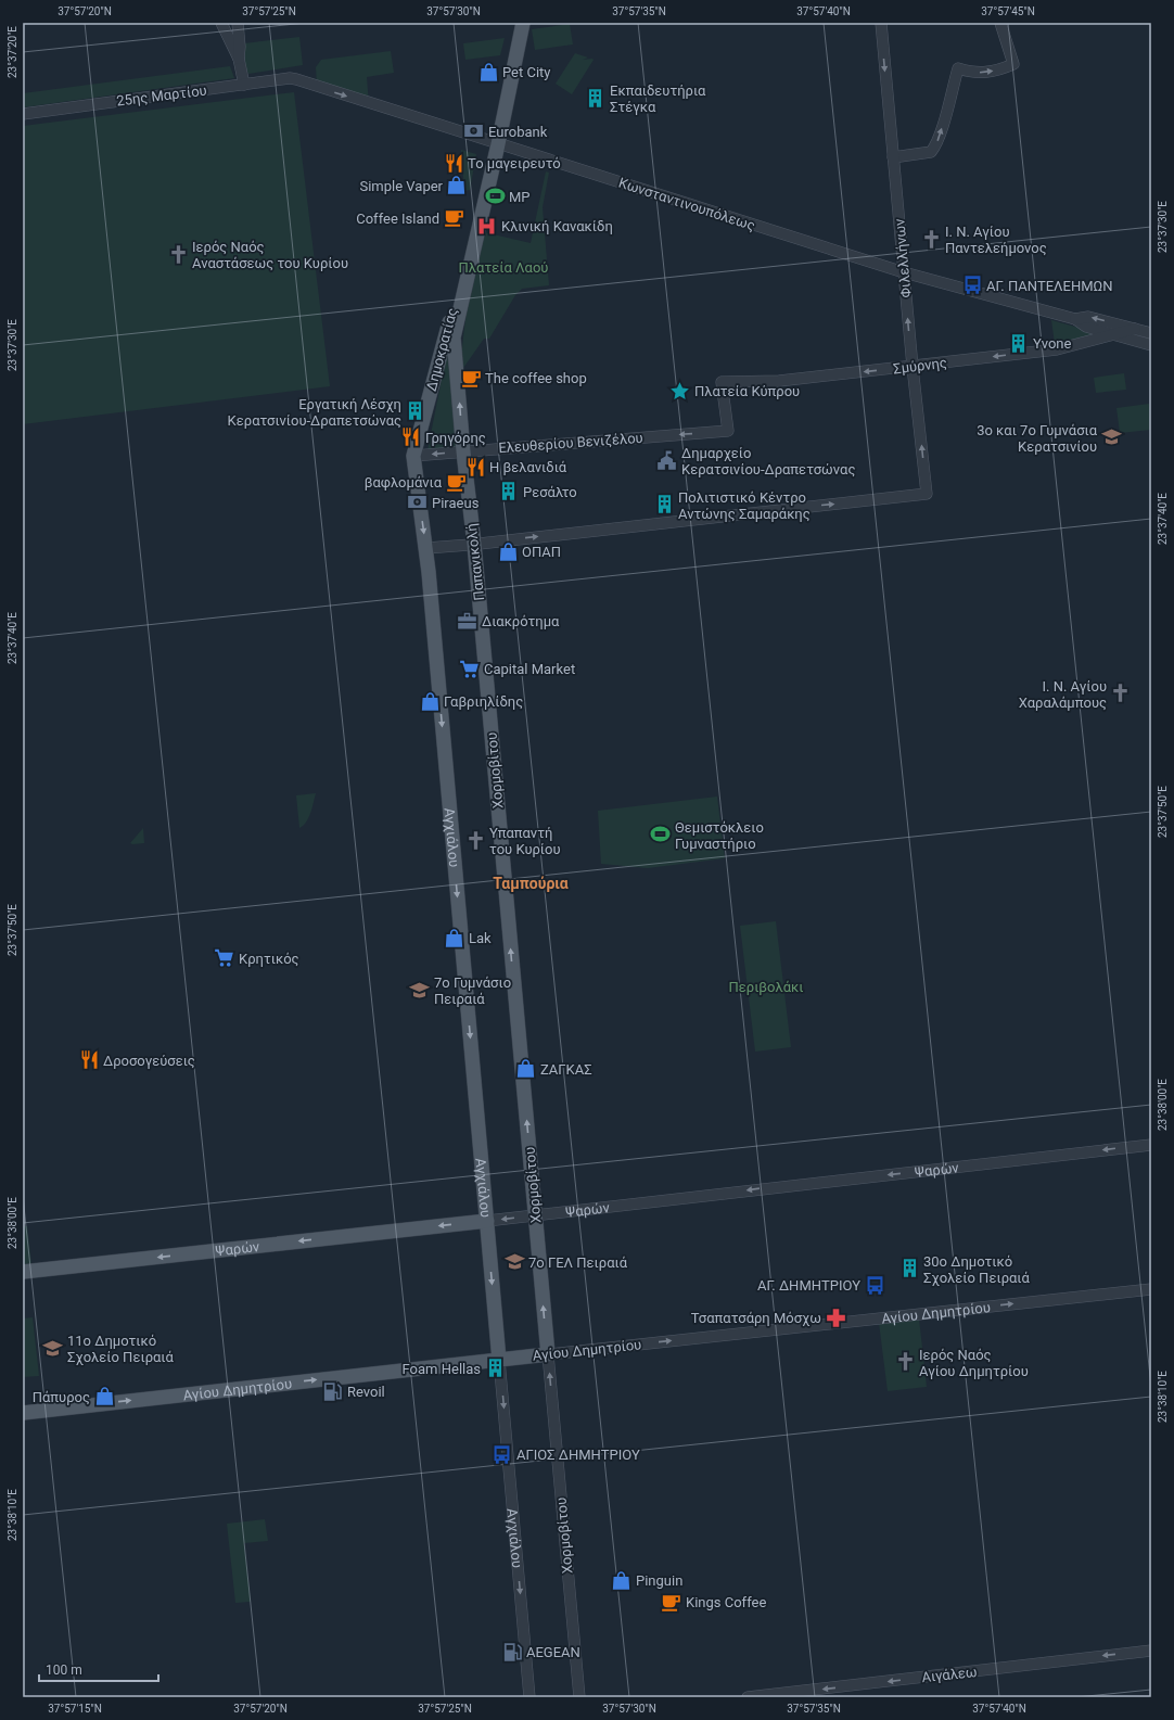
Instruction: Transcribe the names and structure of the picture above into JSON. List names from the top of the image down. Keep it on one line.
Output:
{"streets":{"main road":["Δημοκρατίας","Παπανικολή","Χορμοβίτου","Αγχιάλου","Ψαρών","Αγίου Δημητρίου"],"street":["25ης Μαρτίου","Κωνσταντινουπόλεως","Φιλελλήνων","Σμύρνης","Ελευθερίου Βενιζέλου","Αιγάλεω"]},"crossings":[["25ης Μαρτίου","Κωνσταντινουπόλεως"],["Κωνσταντινουπόλεως","Φιλελλήνων"],["Κωνσταντινουπόλεως","Δημοκρατίας"],["Κωνσταντινουπόλεως","Σμύρνης"],["Φιλελλήνων","Σμύρνης"],["Φιλελλήνων","Παπανικολή"],["Δημοκρατίας","Ελευθερίου Βενιζέλου"],["Δημοκρατίας","Παπανικολή"],["Δημοκρατίας","Αγχιάλου"],["Σμύρνης","Ελευθερίου Βενιζέλου"],["Ελευθερίου Βενιζέλου","Παπανικολή"],["Παπανικολή","Χορμοβίτου"],["Χορμοβίτου","Ψαρών"],["Χορμοβίτου","Αγίου Δημητρίου"],["Αγχιάλου","Ψαρών"],["Αγχιάλου","Αγίου Δημητρίου"]],"one_way":["Σμύρνης","Ελευθερίου Βενιζέλου","Χορμοβίτου","Αγχιάλου","Ψαρών","Αγίου Δημητρίου","Αιγάλεω"],"districts":["Ταμπούρια"],"parks":["Πλατεία Λαού","Περιβολάκι"],"places":{"shop":["Pet City","Simple Vaper","ΟΠΑΠ","Γαβριηλίδης","Lak","ΖΑΓΚΑΣ","Πάπυρος","Pinguin"],"building":["Εκπαιδευτήρια Στέγκα","Yvone","Εργατική Λέσχη Κερατσινίου-Δραπετσώνας","Ρεσάλτο","Πολιτιστικό Κέντρο Αντώνης Σαμαράκης","30ο Δημοτικό Σχολείο Πειραιά","Foam Hellas"],"bank":["Eurobank","Piraeus"],"restaurant":["Το μαγειρευτό","Γρηγόρης","Η βελανιδιά","Δροσογεύσεις"],"sports":["MP","Θεμιστόκλειο Γυμναστήριο"],"cafe":["Coffee Island","The coffee shop","βαφλομάνια","Kings Coffee"],"hospital":["Κλινική Κανακίδη"],"church":["Ι. Ν. Αγίου Παντελεήμονος","Ιερός Ναός Αναστάσεως του Κυρίου","Ι. Ν. Αγίου Χαραλάμπους","Υπαπαντή του Κυρίου","Ιερός Ναός Αγίου Δημητρίου"],"bus stop":["ΑΓ. ΠΑΝΤΕΛΕΗΜΩΝ","ΑΓ. ΔΗΜΗΤΡΙΟΥ","ΑΓΙΟΣ ΔΗΜΗΤΡΙΟΥ"],"place":["Πλατεία Κύπρου"],"school or university":["3ο και 7ο Γυμνάσια Κερατσινίου","7ο Γυμνάσιο Πειραιά","7ο ΓΕΛ Πειραιά","11ο Δημοτικό Σχολείο Πειραιά"],"public building":["Δημαρχείο Κερατσινίου-Δραπετσώνας"],"office":["Διακρότημα"],"supermarket":["Capital Market","Κρητικός"],"pharmacy":["Τσαπατσάρη Μόσχω"],"fuel station":["Revoil","AEGEAN"]},"scale_bar":"100 m","coordinates":["37°57'20\"N","37°57'25\"N","37°57'30\"N","37°57'35\"N","37°57'40\"N","37°57'45\"N","23°37'20\"E","23°37'30\"E","23°37'40\"E","23°37'50\"E","23°38'00\"E","23°38'10\"E","37°57'15\"N"]}
